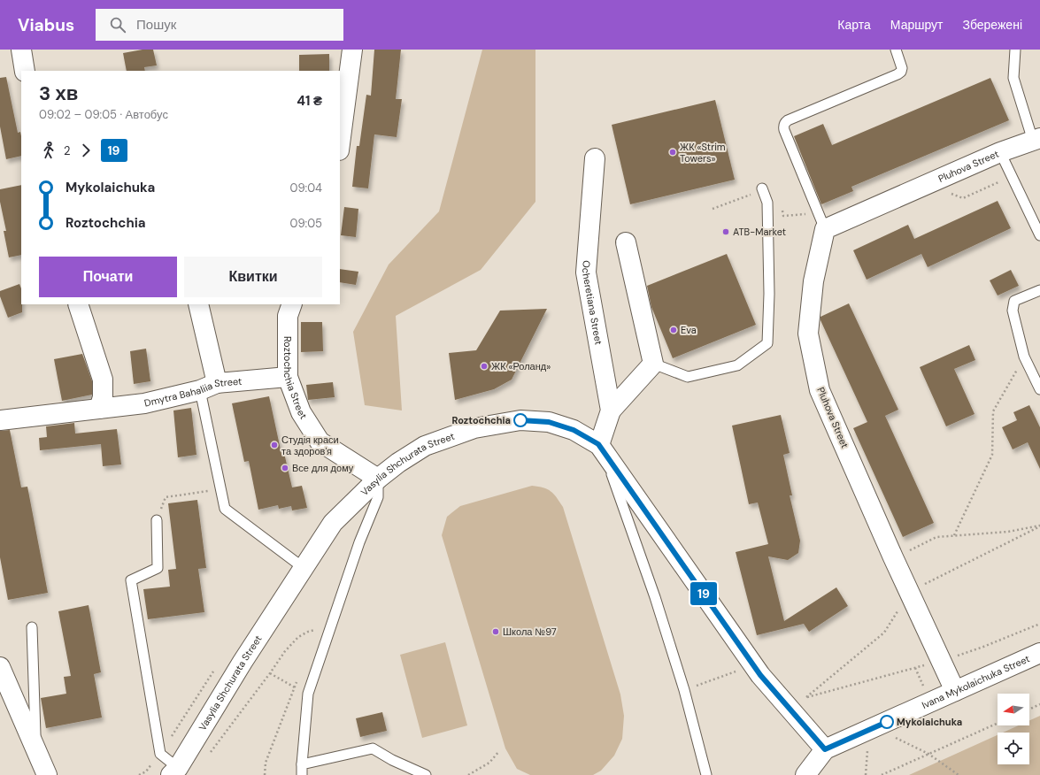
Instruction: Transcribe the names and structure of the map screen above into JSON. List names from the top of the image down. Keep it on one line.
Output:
{"streets":{"street":["Pluhova Street","Ocheretiana Street","Roztochchia Street","Dmytra Bahaliia Street","Vasylia Shchurata Street","Ivana Mykolaichuka Street"]},"crossings":[["Pluhova Street","Ivana Mykolaichuka Street"],["Roztochchia Street","Dmytra Bahaliia Street"],["Roztochchia Street","Vasylia Shchurata Street"],["Vasylia Shchurata Street","Ivana Mykolaichuka Street"]],"places":["ЖК «Strim Towers»","ATB-Market","Eva","ЖК «Роланд»","Roztochchia","Студія краси та здоров'я","Все для дому","Школа №97","Mykolaichuka"],"lines":["bus line 19"],"north":"left","page":{"header":"Viabus","search":"Пошук","nav":["Карта","Маршрут","Збережені"],"on_map":"19","heading":["3 хв","09:02 – 09:05 · Автобус","41 ₴"],"legs":["2","19"],"list":[{"name":"Mykolaichuka","value":"09:04"},{"name":"Roztochchia","value":"09:05"}],"buttons":["Почати","Квитки"]}}
